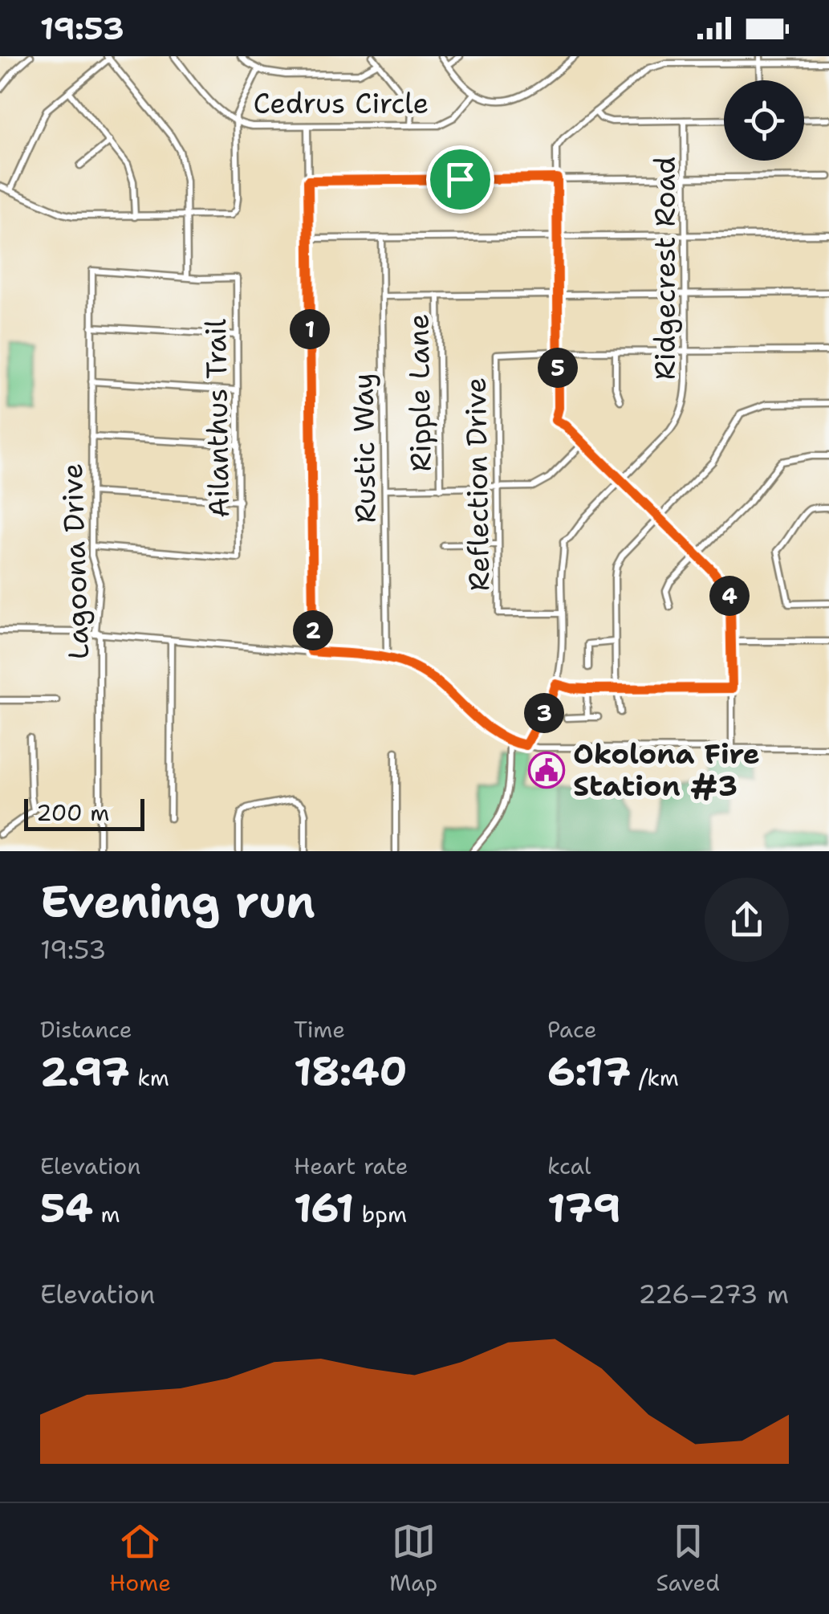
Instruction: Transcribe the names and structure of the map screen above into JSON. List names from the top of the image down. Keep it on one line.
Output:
{"streets":{"street":["Cedrus Circle","Ridgecrest Road","Ripple Lane","Ailanthus Trail","Rustic Way","Reflection Drive","Lagoona Drive"]},"crossings":[["Ridgecrest Road","Reflection Drive"],["Ailanthus Trail","Lagoona Drive"]],"places":{"public building":["Okolona Fire Station #3"]},"scale_bar":"200 m","page":{"status":"19:53","pins":["1","5","4","2","3"],"scale":"200 m","heading":["Evening run","19:53"],"stats":[["Distance","2.97 km"],["Time","18:40"],["Pace","6:17 /km"],["Elevation","54 m"],["Heart rate","161 bpm"],["kcal","179"]],"chart":["Elevation","226–273 m"],"tabs":["Home","Map","Saved"]}}
